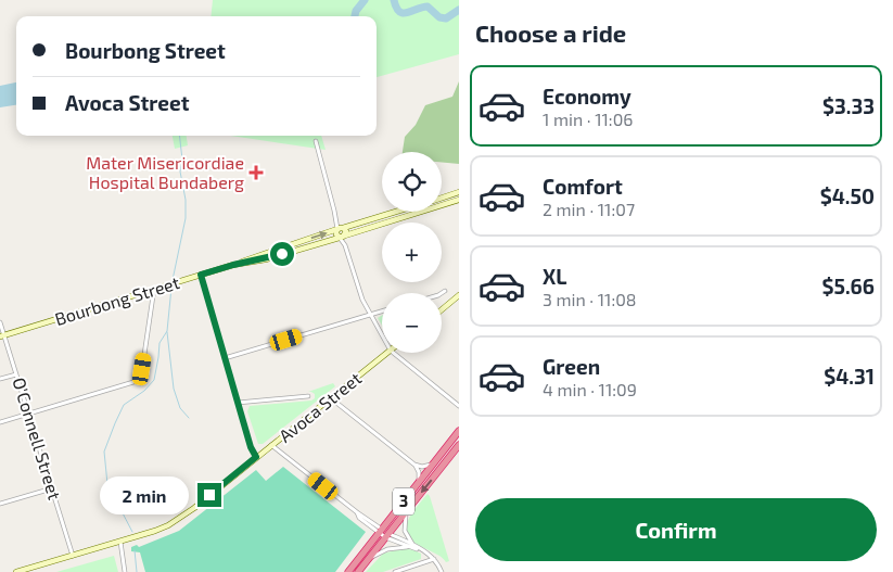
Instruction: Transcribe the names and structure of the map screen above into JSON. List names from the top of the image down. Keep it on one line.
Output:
{"streets":{"highway":["3"],"street":["Bourbong Street","Avoca Street","O'Connell Street"]},"crossings":[["Bourbong Street","O'Connell Street"],["Avoca Street","O'Connell Street"]],"places":{"health":["Mater Misericordiae Hospital Bundaberg"]},"page":{"heading":"Choose a ride","banner":["Bourbong Street","Avoca Street"],"list":[{"name":"Economy","note":"1 min · 11:06","value":"$3.33"},{"name":"Comfort","note":"2 min · 11:07","value":"$4.50"},{"name":"XL","note":"3 min · 11:08","value":"$5.66"},{"name":"Green","note":"4 min · 11:09","value":"$4.31"}],"map_buttons":["+","−"],"bubble":"2 min","buttons":"Confirm"}}
